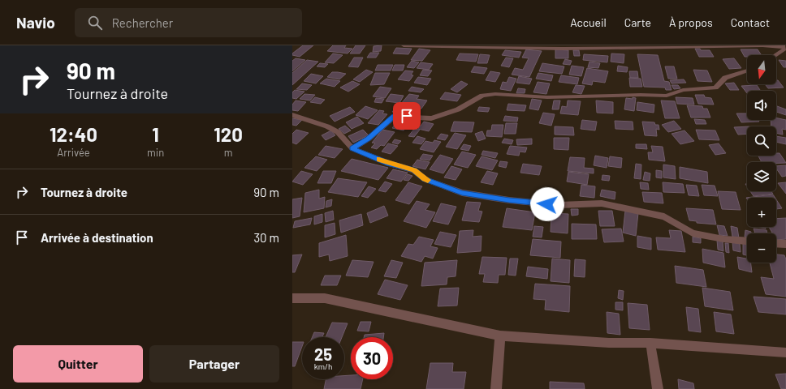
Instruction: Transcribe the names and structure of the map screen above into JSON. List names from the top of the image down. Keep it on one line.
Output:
{"north":"bottom","page":{"header":"Navio","search":"Rechercher","nav":["Accueil","Carte","À propos","Contact"],"turn":["90 m","Tournez à droite"],"map_buttons":["+","−"],"eta":["12:40","Arrivée","1","min","120","m"],"list":[{"name":"Tournez à droite","value":"90 m"},{"name":"Arrivée à destination","value":"30 m"}],"speed":"25 km/h","limit":"30","buttons":["Quitter","Partager"]}}
